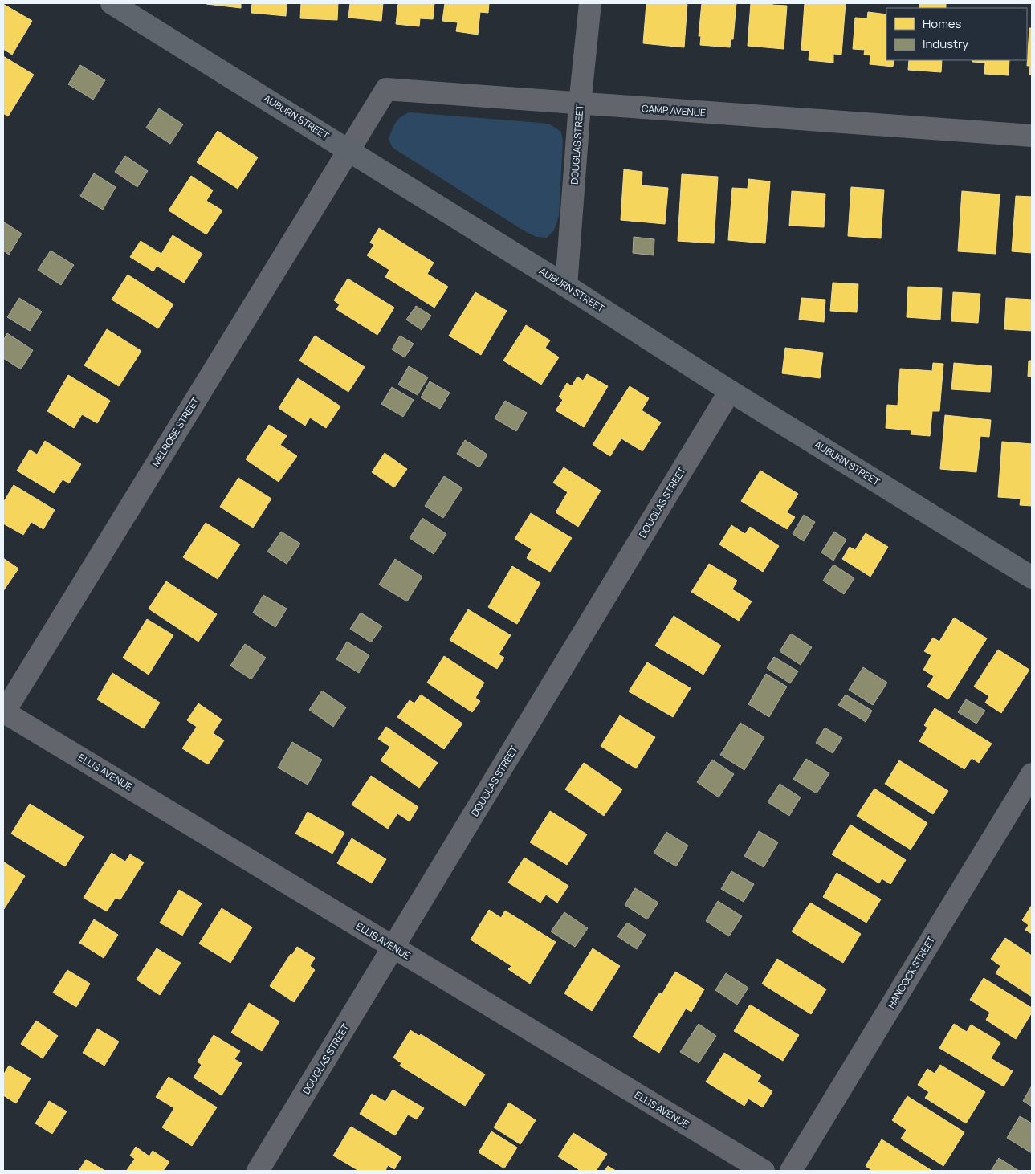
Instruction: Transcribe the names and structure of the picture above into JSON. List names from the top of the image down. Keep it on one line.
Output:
{"streets":{"main road":["AUBURN STREET"],"street":["CAMP AVENUE","DOUGLAS STREET","MELROSE STREET","ELLIS AVENUE","HANCOCK STREET"]},"crossings":[["CAMP AVENUE","AUBURN STREET"],["CAMP AVENUE","DOUGLAS STREET"],["CAMP AVENUE","MELROSE STREET"],["AUBURN STREET","DOUGLAS STREET"],["AUBURN STREET","MELROSE STREET"],["DOUGLAS STREET","ELLIS AVENUE"],["MELROSE STREET","ELLIS AVENUE"]],"legend":["Homes","Industry"]}
